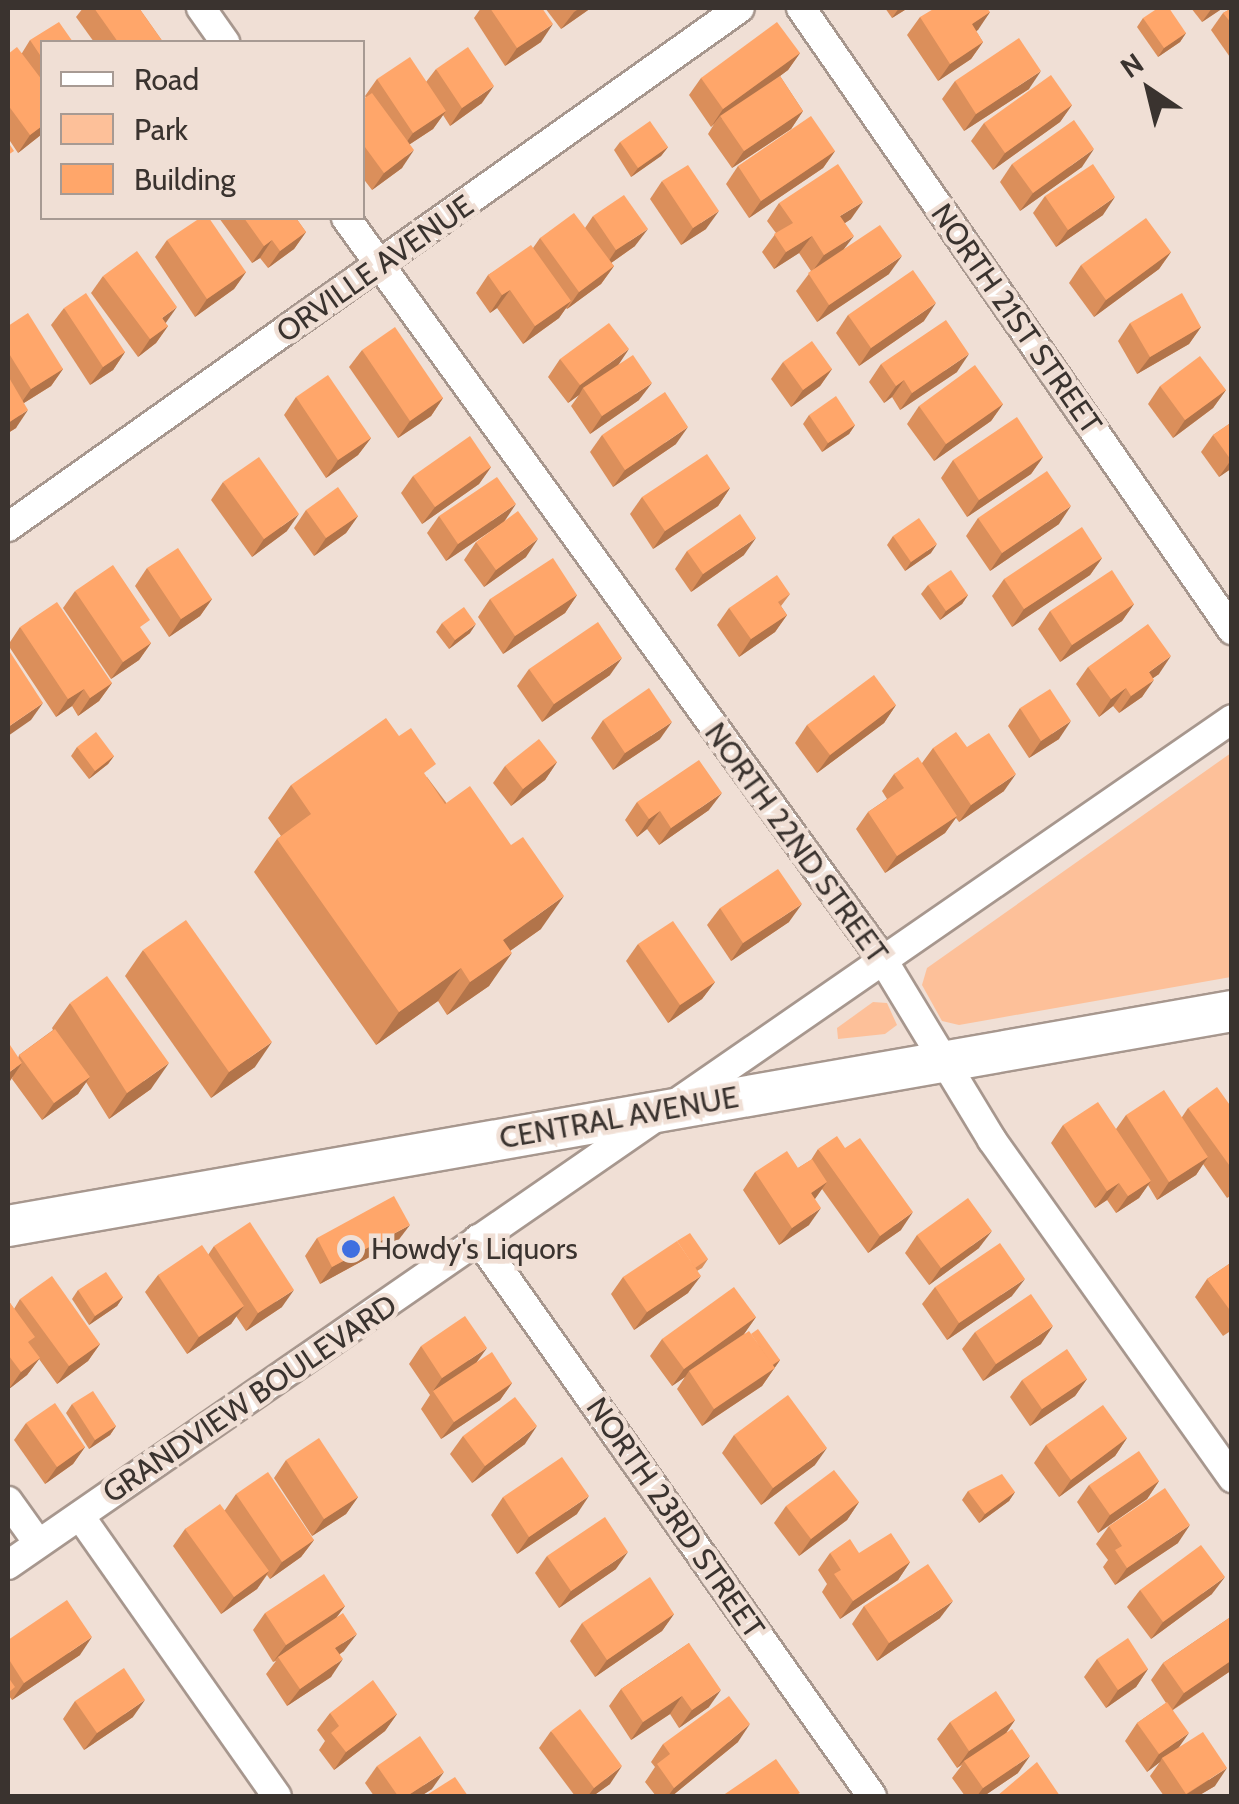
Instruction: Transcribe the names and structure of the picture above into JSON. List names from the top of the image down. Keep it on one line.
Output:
{"streets":{"main road":["CENTRAL AVENUE"],"street":["ORVILLE AVENUE","NORTH 21ST STREET","NORTH 22ND STREET","GRANDVIEW BOULEVARD","NORTH 23RD STREET"]},"crossings":[["ORVILLE AVENUE","NORTH 22ND STREET"],["NORTH 22ND STREET","CENTRAL AVENUE"],["NORTH 22ND STREET","GRANDVIEW BOULEVARD"],["CENTRAL AVENUE","GRANDVIEW BOULEVARD"],["GRANDVIEW BOULEVARD","NORTH 23RD STREET"]],"places":["Howdy's Liquors"],"legend":["Road","Park","Building"],"north":"top left"}
